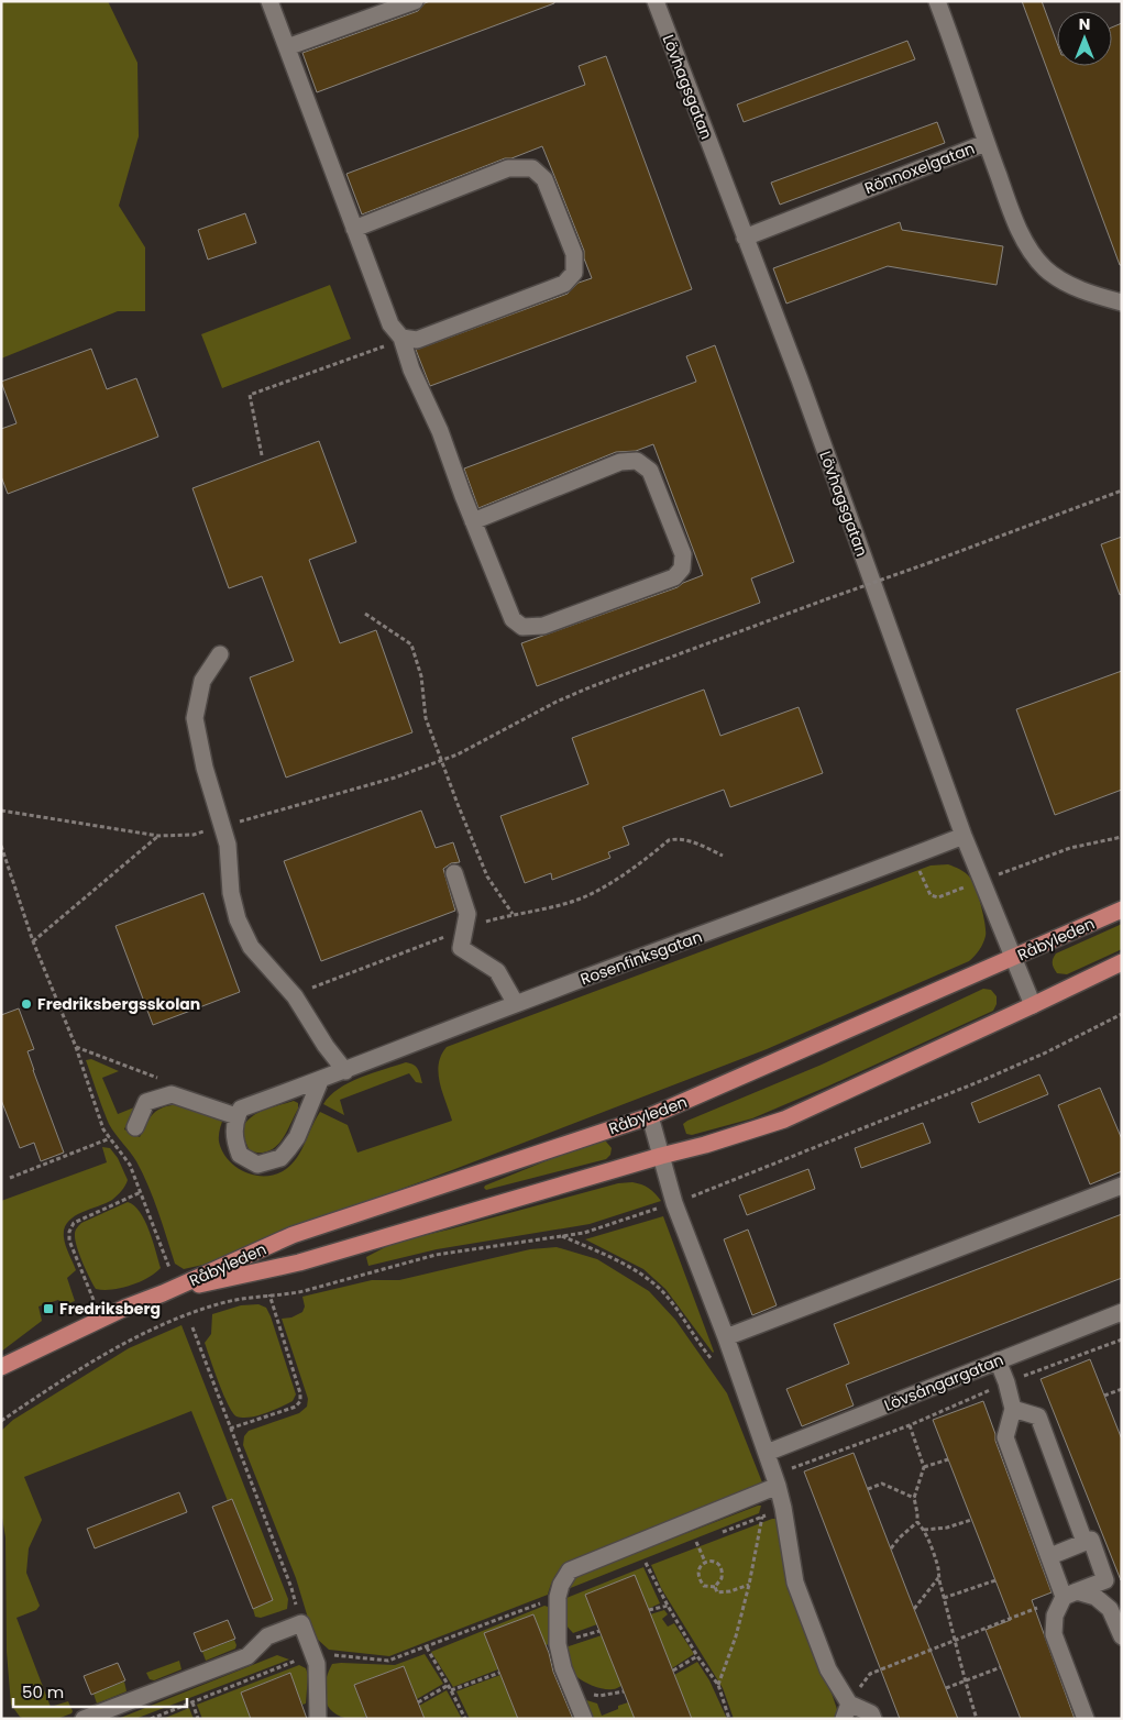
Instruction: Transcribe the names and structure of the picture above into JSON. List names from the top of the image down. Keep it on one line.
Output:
{"streets":{"main road":["Råbyleden"],"street":["Lövhagsgatan","Rönnoxelgatan","Rosenfinksgatan","Lövsångargatan"]},"crossings":[["Lövhagsgatan","Rönnoxelgatan"],["Lövhagsgatan","Råbyleden"],["Lövhagsgatan","Rosenfinksgatan"]],"places":{"other":["Fredriksbergsskolan"],"transit":["Fredriksberg"]},"scale_bar":"50 m","north":"top"}
